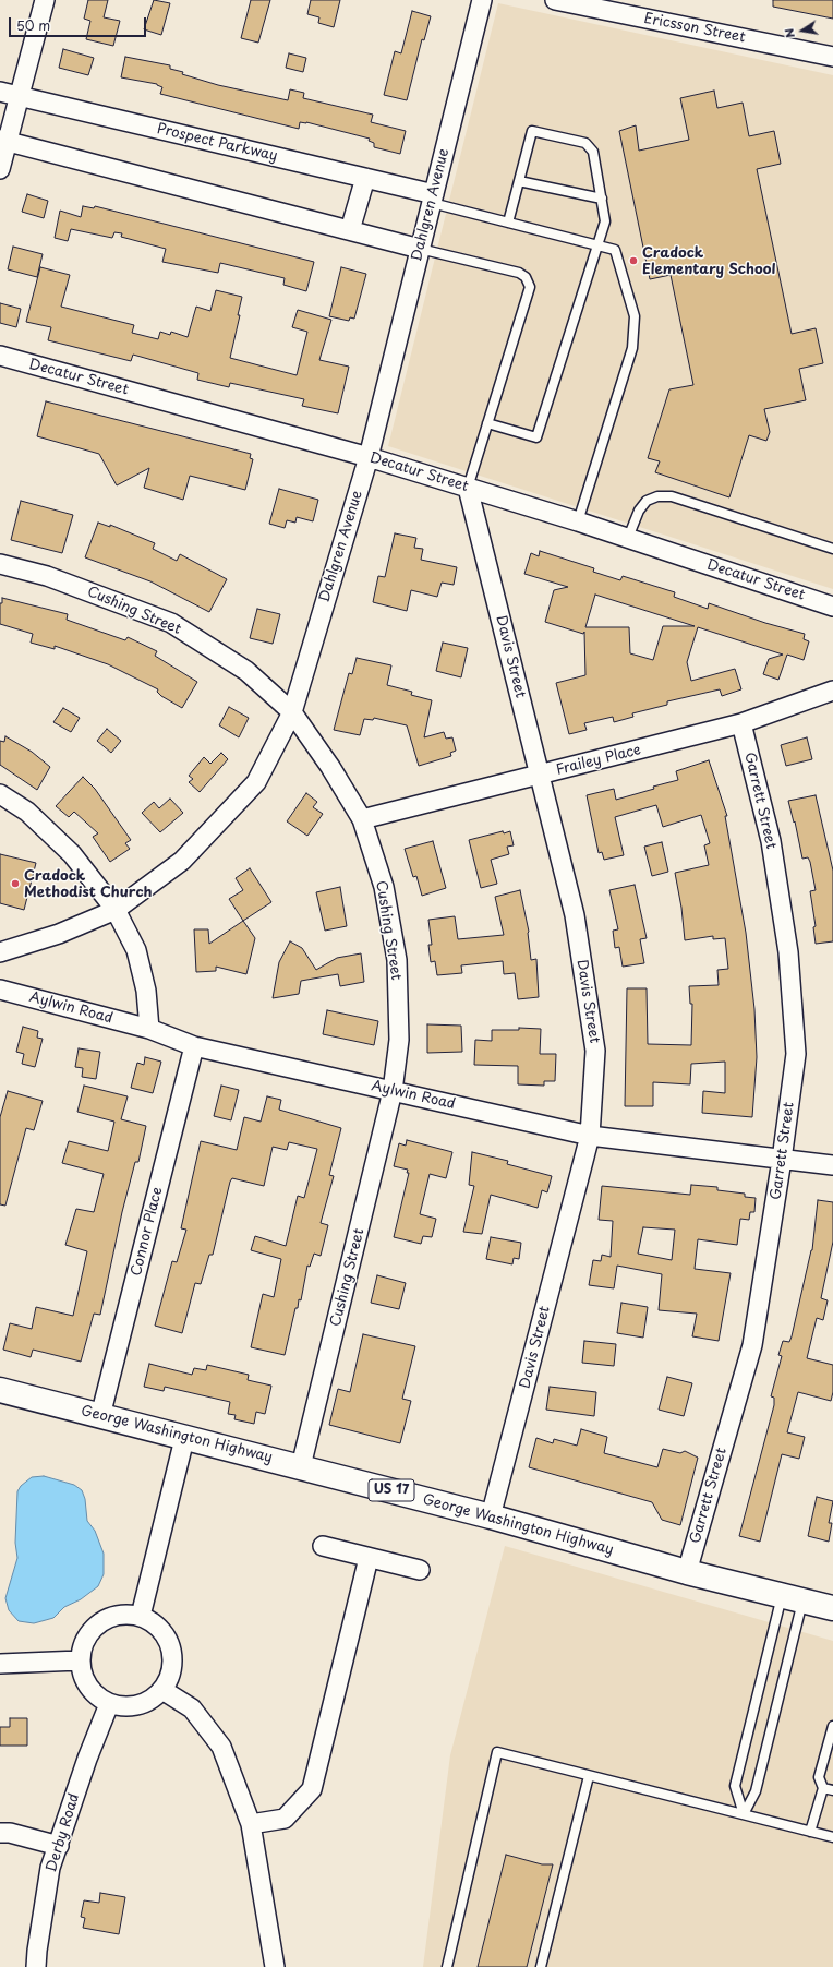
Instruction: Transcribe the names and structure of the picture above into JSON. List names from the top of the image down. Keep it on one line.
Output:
{"streets":{"main road":["George Washington Highway","US 17"],"street":["Ericsson Street","Prospect Parkway","Dahlgren Avenue","Decatur Street","Cushing Street","Davis Street","Frailey Place","Garrett Street","Aylwin Road","Connor Place","Derby Road"]},"crossings":[["Prospect Parkway","Dahlgren Avenue"],["Dahlgren Avenue","Decatur Street"],["Dahlgren Avenue","Cushing Street"],["Decatur Street","Davis Street"],["Cushing Street","Frailey Place"],["Cushing Street","Aylwin Road"],["Cushing Street","George Washington Highway"],["Davis Street","Frailey Place"],["Davis Street","Aylwin Road"],["Davis Street","George Washington Highway"],["Frailey Place","Garrett Street"],["Garrett Street","Aylwin Road"],["Garrett Street","George Washington Highway"],["Aylwin Road","Connor Place"],["Connor Place","George Washington Highway"]],"places":["Cradock Elementary School","Cradock Methodist Church"],"scale_bar":"50 m","north":"left"}
